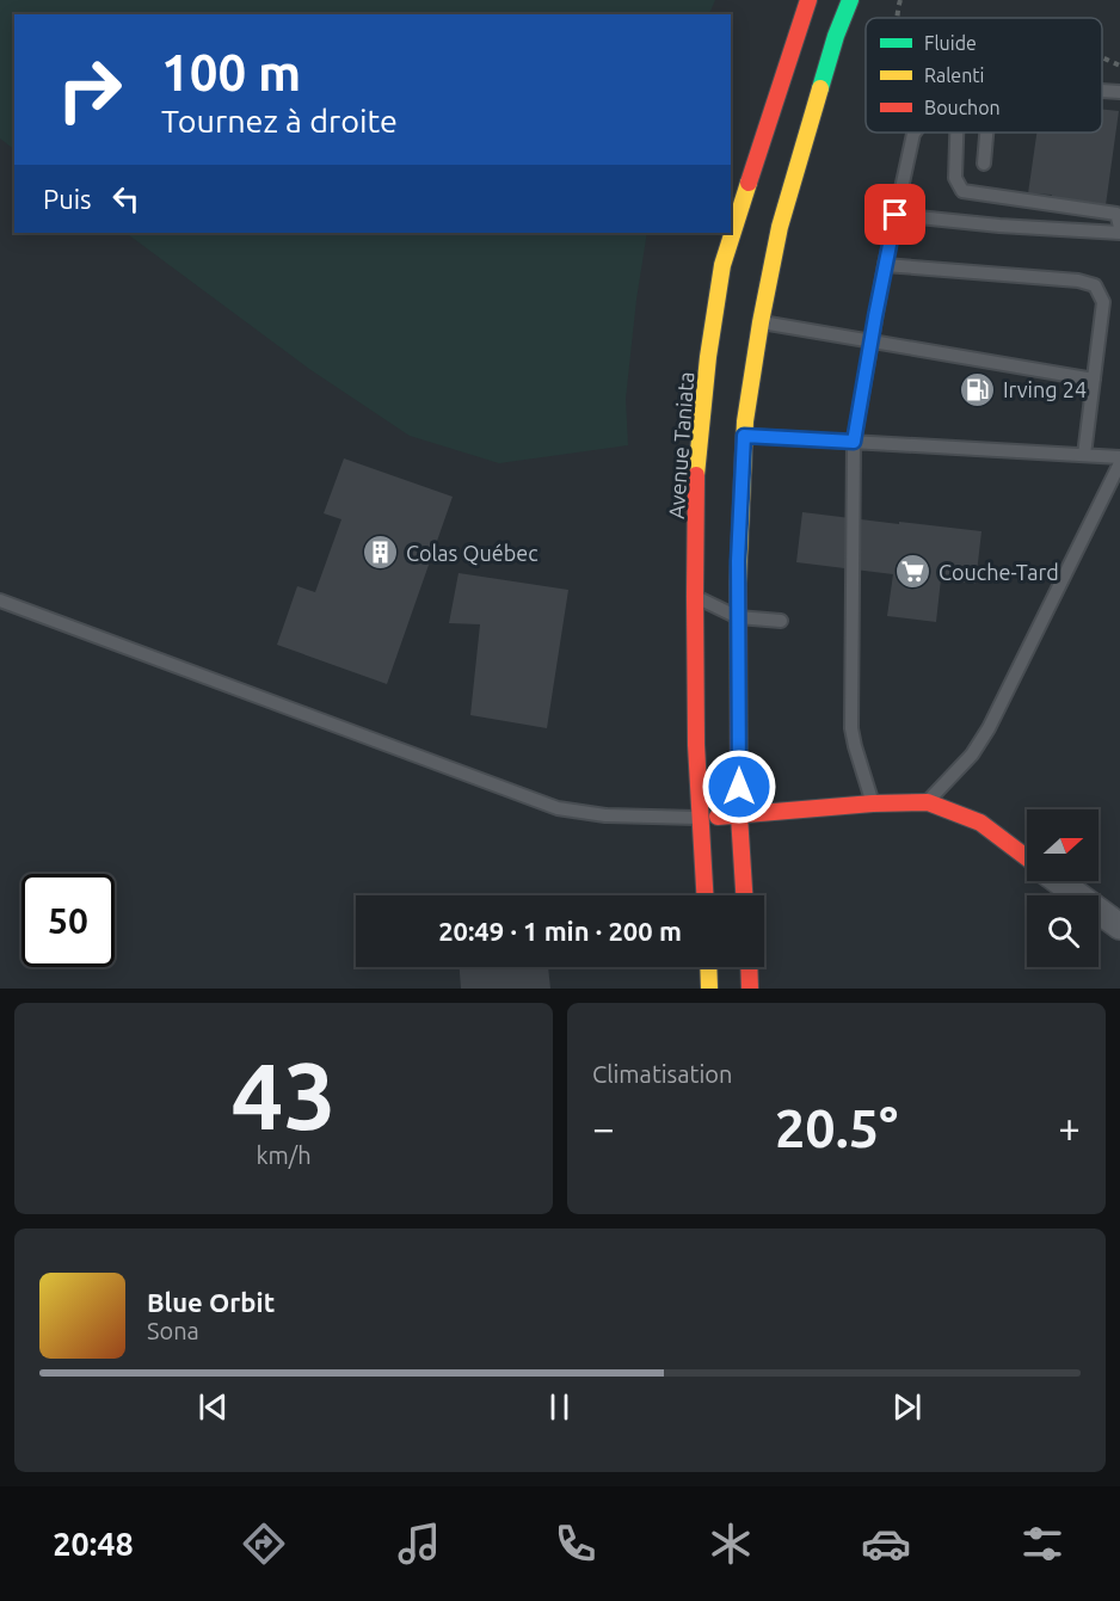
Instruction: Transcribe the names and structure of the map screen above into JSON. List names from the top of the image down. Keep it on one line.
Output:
{"streets":{"main road":["Avenue Taniata"]},"places":{"fuel station":["Irving 24"],"building":["Colas Québec"],"supermarket":["Couche-Tard"]},"legend":["Fluide","Ralenti","Bouchon"],"north":"right","page":{"turn":["100 m","Tournez à droite"],"then":"Puis","limit":"50","trip":"20:49 · 1 min · 200 m","tile":[["43","km/h"],"Climatisation"],"heat":["−","20.5°","+"],"song":["Blue Orbit","Sona"],"tabs":"20:48"}}
